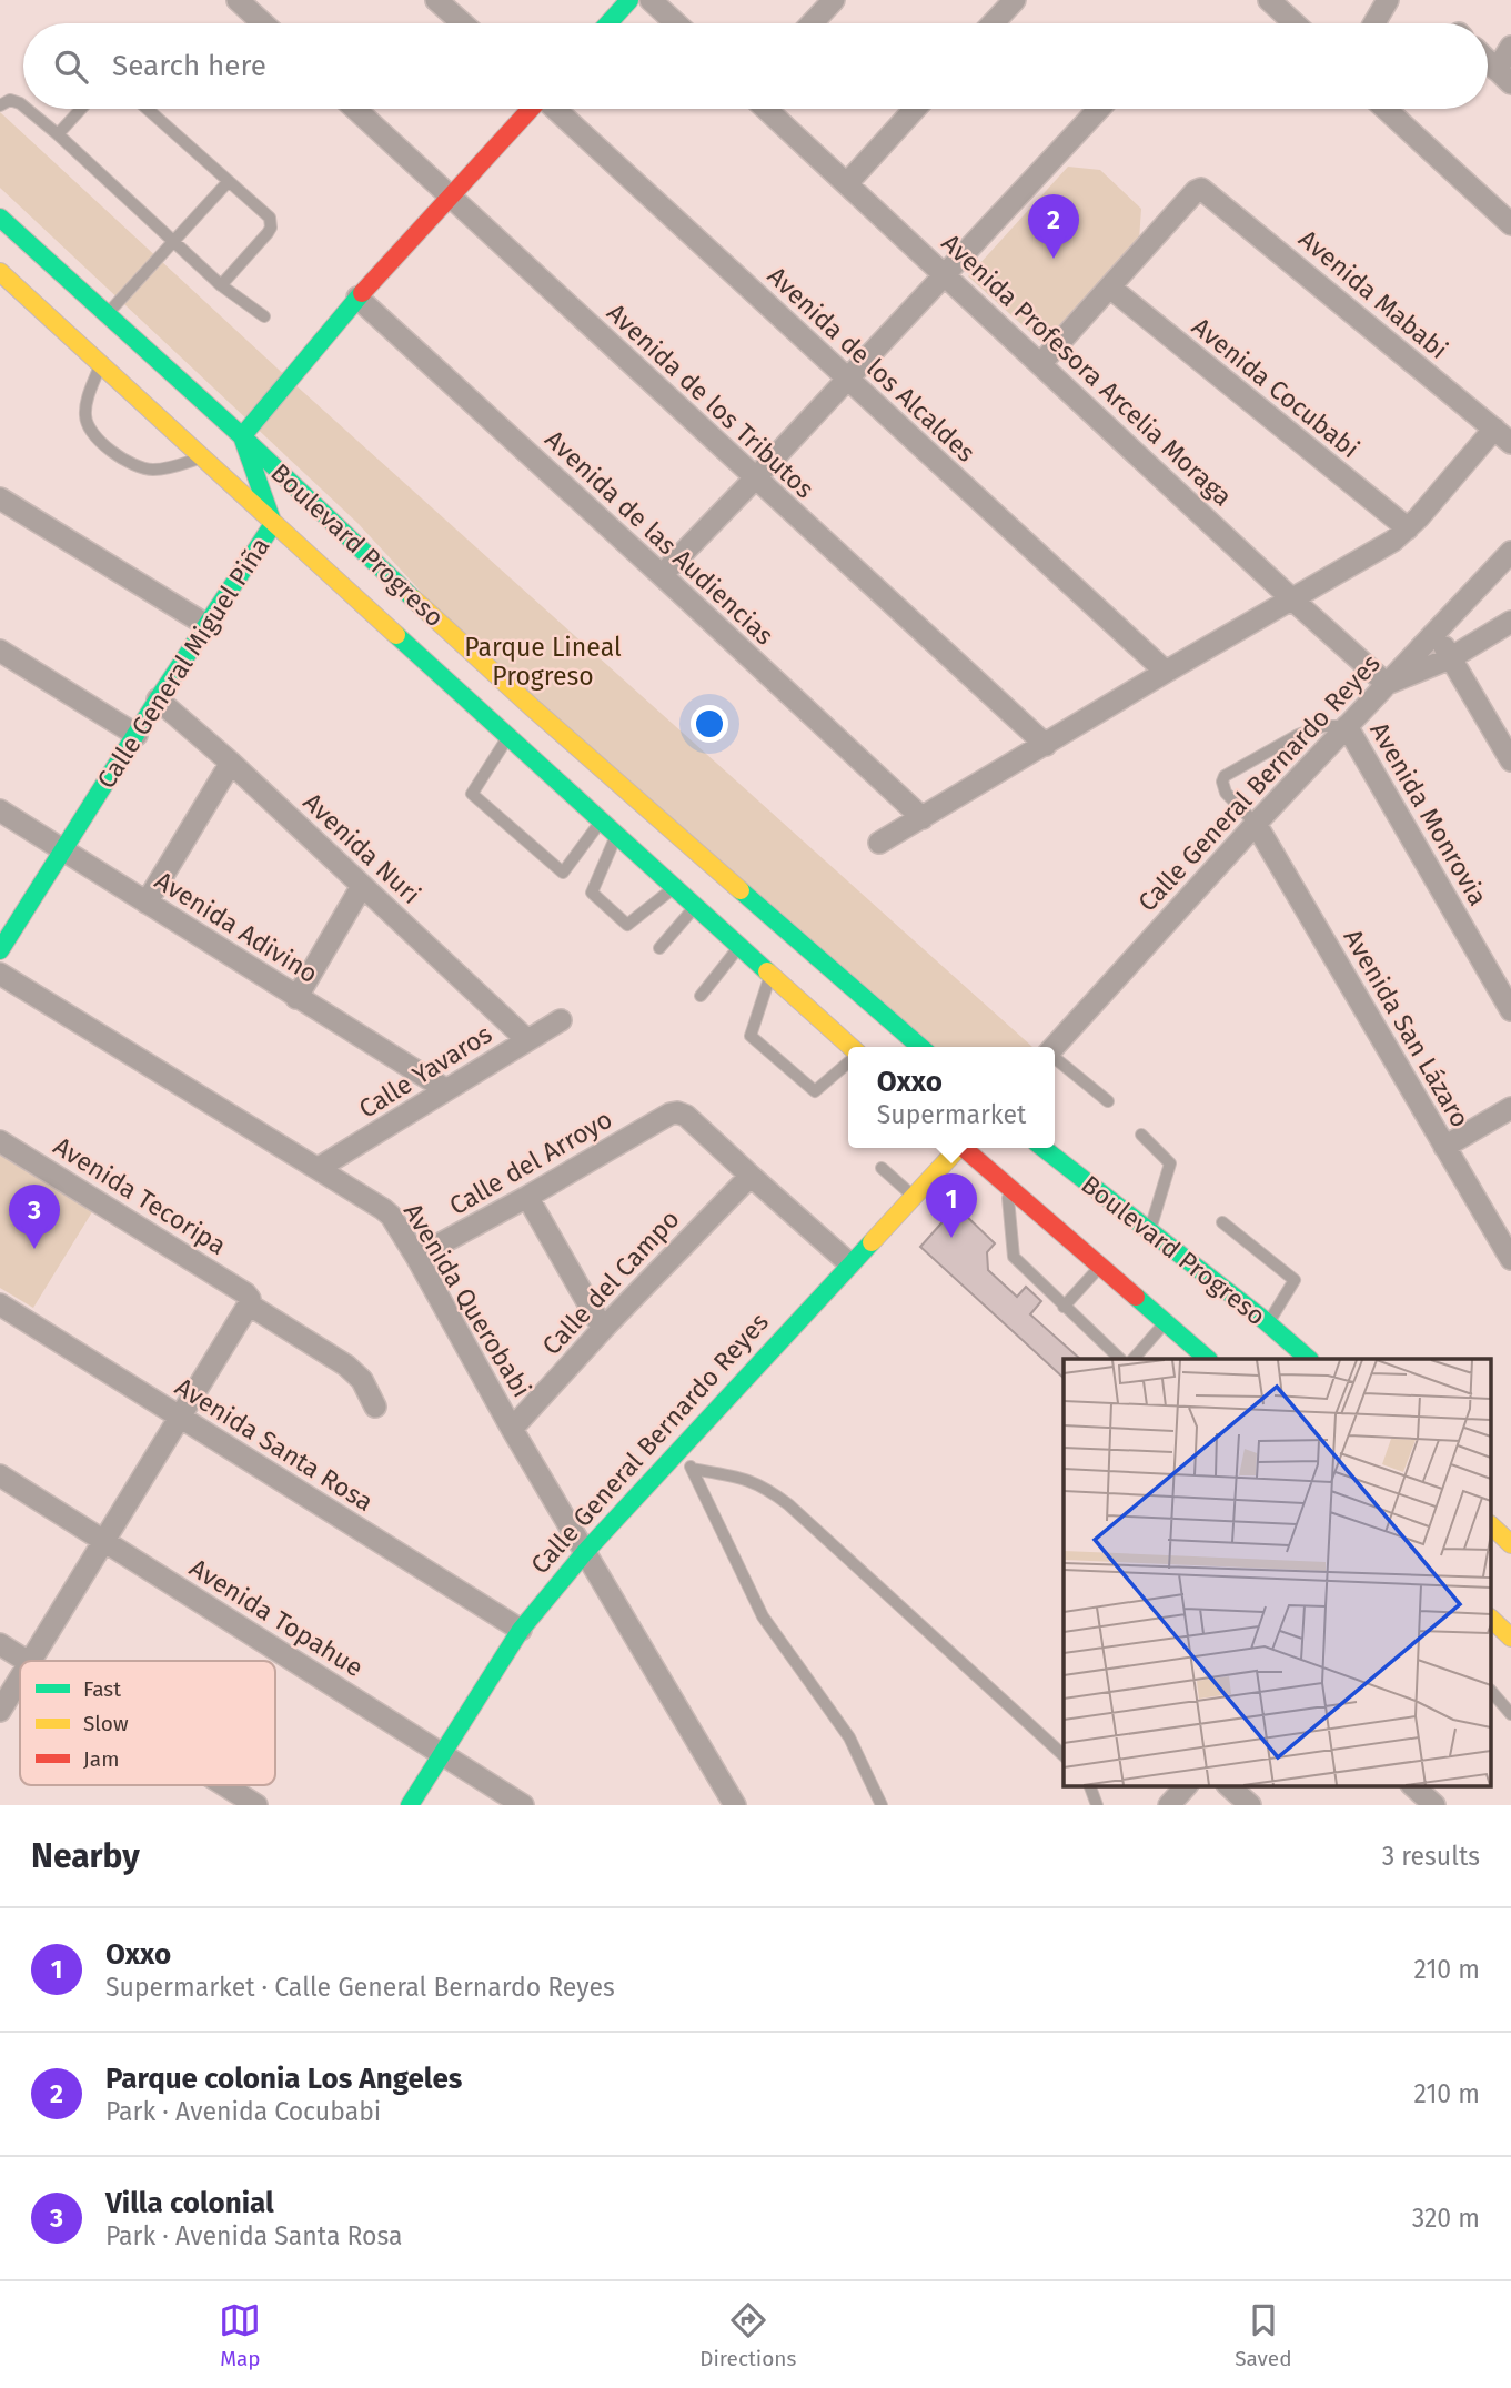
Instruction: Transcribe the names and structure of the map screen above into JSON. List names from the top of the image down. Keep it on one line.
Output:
{"streets":{"main road":["Boulevard Progreso","Calle General Miguel Piña","Calle General Bernardo Reyes"],"street":["Avenida Mababi","Avenida de los Alcaldes","Avenida Profesora Arcelia Moraga","Avenida Cocubabi","Avenida de los Tributos","Avenida de las Audiencias","Avenida Monrovia","Avenida Nuri","Avenida Adivino","Avenida San Lázaro","Calle Yavaros","Calle del Arroyo","Avenida Tecoripa","Calle del Campo","Avenida Querobabi","Avenida Santa Rosa","Avenida Topahue"]},"crossings":[["Avenida Mababi","Avenida Cocubabi"],["Avenida Profesora Arcelia Moraga","Calle General Bernardo Reyes"],["Boulevard Progreso","Calle General Miguel Piña"],["Calle General Miguel Piña","Avenida Nuri"],["Calle General Miguel Piña","Avenida Adivino"],["Calle General Bernardo Reyes","Avenida Monrovia"],["Calle General Bernardo Reyes","Avenida San Lázaro"],["Calle General Bernardo Reyes","Avenida Querobabi"],["Calle General Bernardo Reyes","Avenida Santa Rosa"],["Calle General Bernardo Reyes","Avenida Topahue"],["Avenida Nuri","Calle Yavaros"],["Avenida Adivino","Calle Yavaros"],["Calle Yavaros","Avenida Querobabi"],["Calle del Arroyo","Calle del Campo"],["Calle del Arroyo","Avenida Querobabi"],["Calle del Campo","Avenida Querobabi"]],"parks":["Parque Lineal Progreso"],"legend":["Fast","Slow","Jam"],"page":{"search":"Search here","pins":["2","1","3"],"popup":["Oxxo","Supermarket"],"heading":["Nearby","3 results"],"list":[{"mark":"1","name":"Oxxo","note":"Supermarket · Calle General Bernardo Reyes","value":"210 m"},{"mark":"2","name":"Parque colonia Los Angeles","note":"Park · Avenida Cocubabi","value":"210 m"},{"mark":"3","name":"Villa colonial","note":"Park · Avenida Santa Rosa","value":"320 m"}],"nav":["Map","Directions","Saved"]}}
